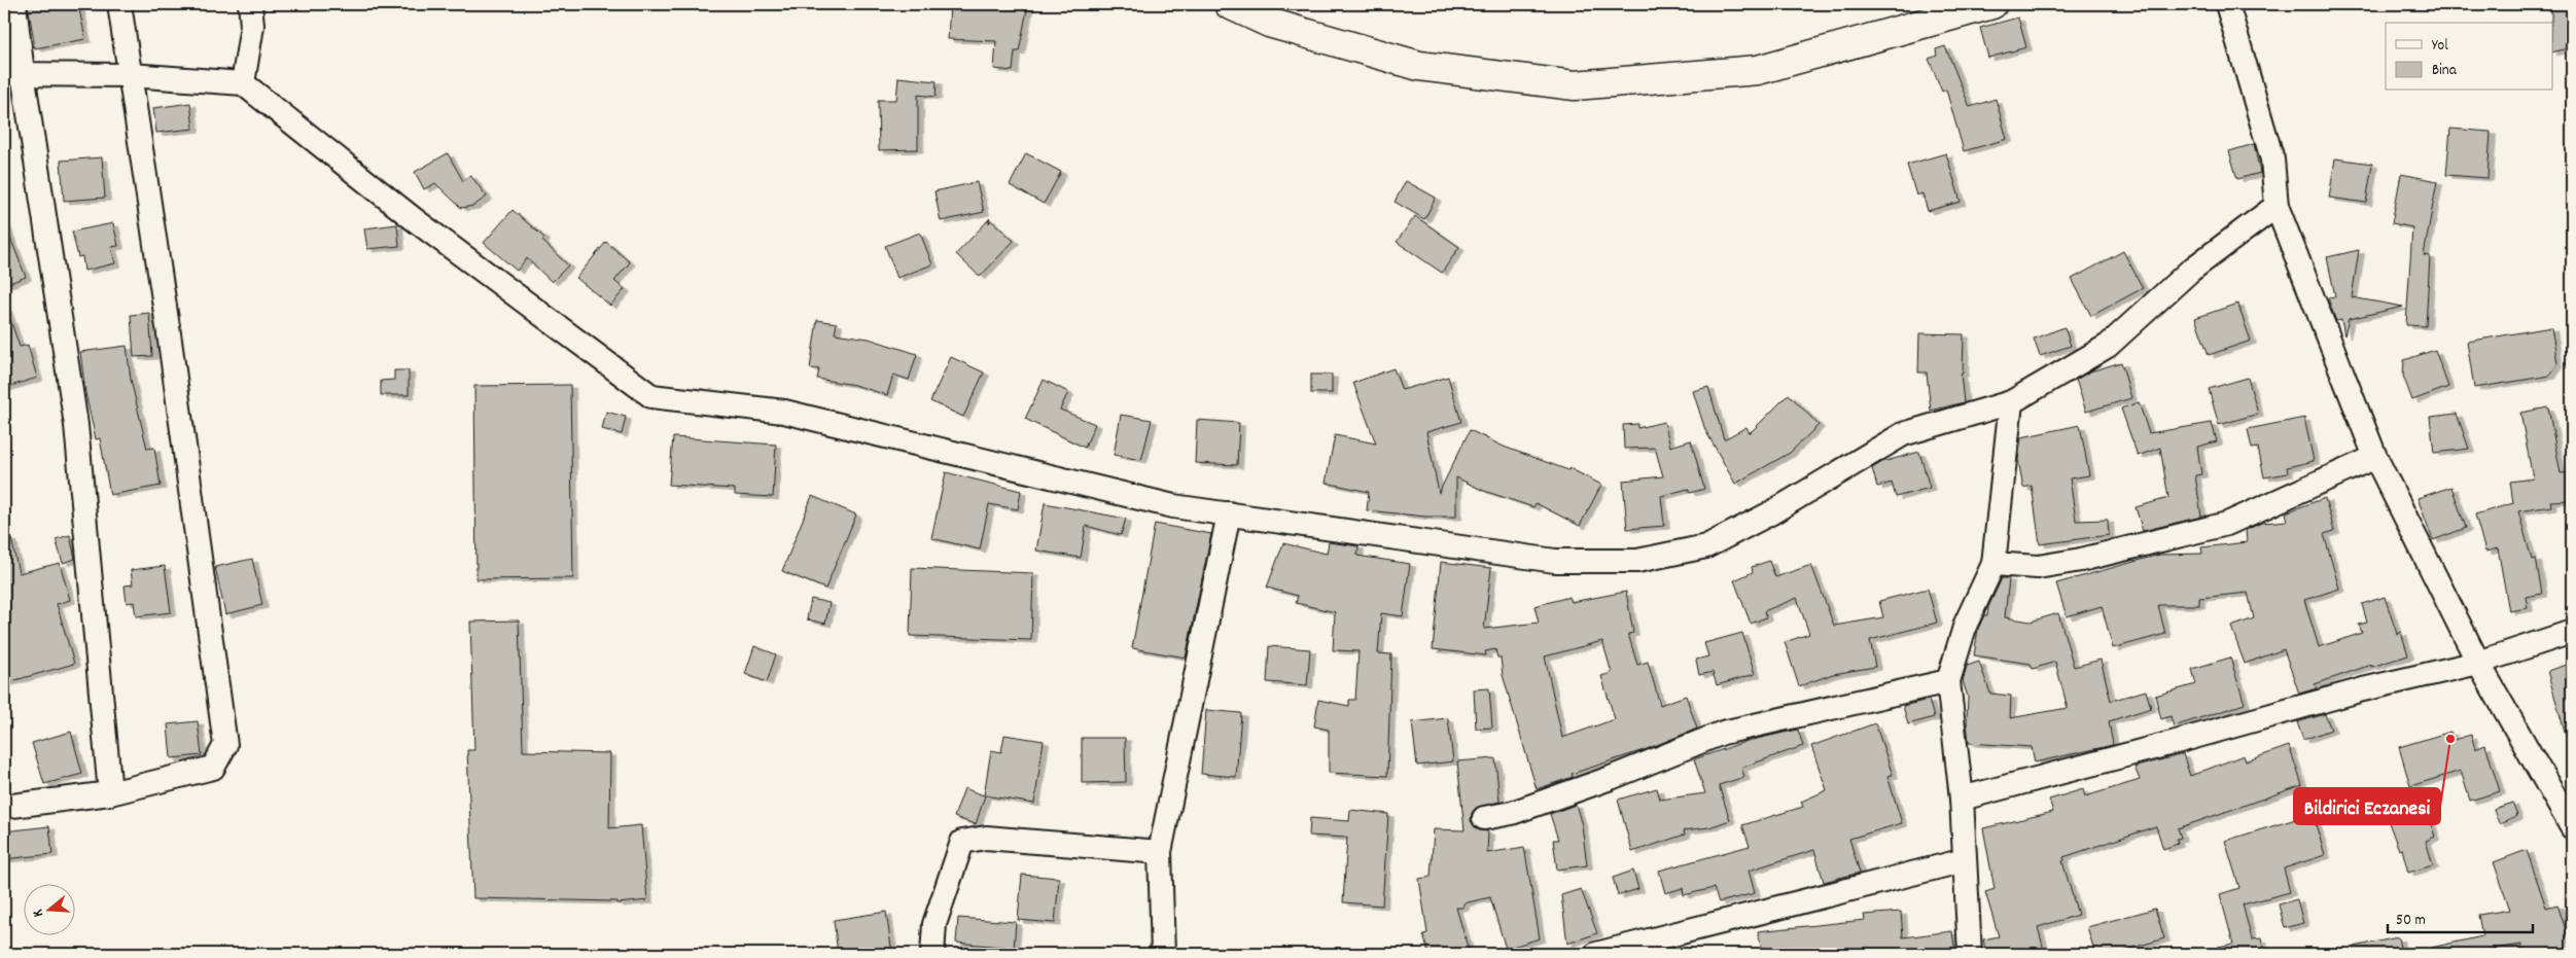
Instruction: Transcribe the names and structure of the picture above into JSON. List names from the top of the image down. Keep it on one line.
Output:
{"places":["Bildirici Eczanesi"],"legend":["Yol","Bina"],"scale_bar":"50 m","north":"left"}
